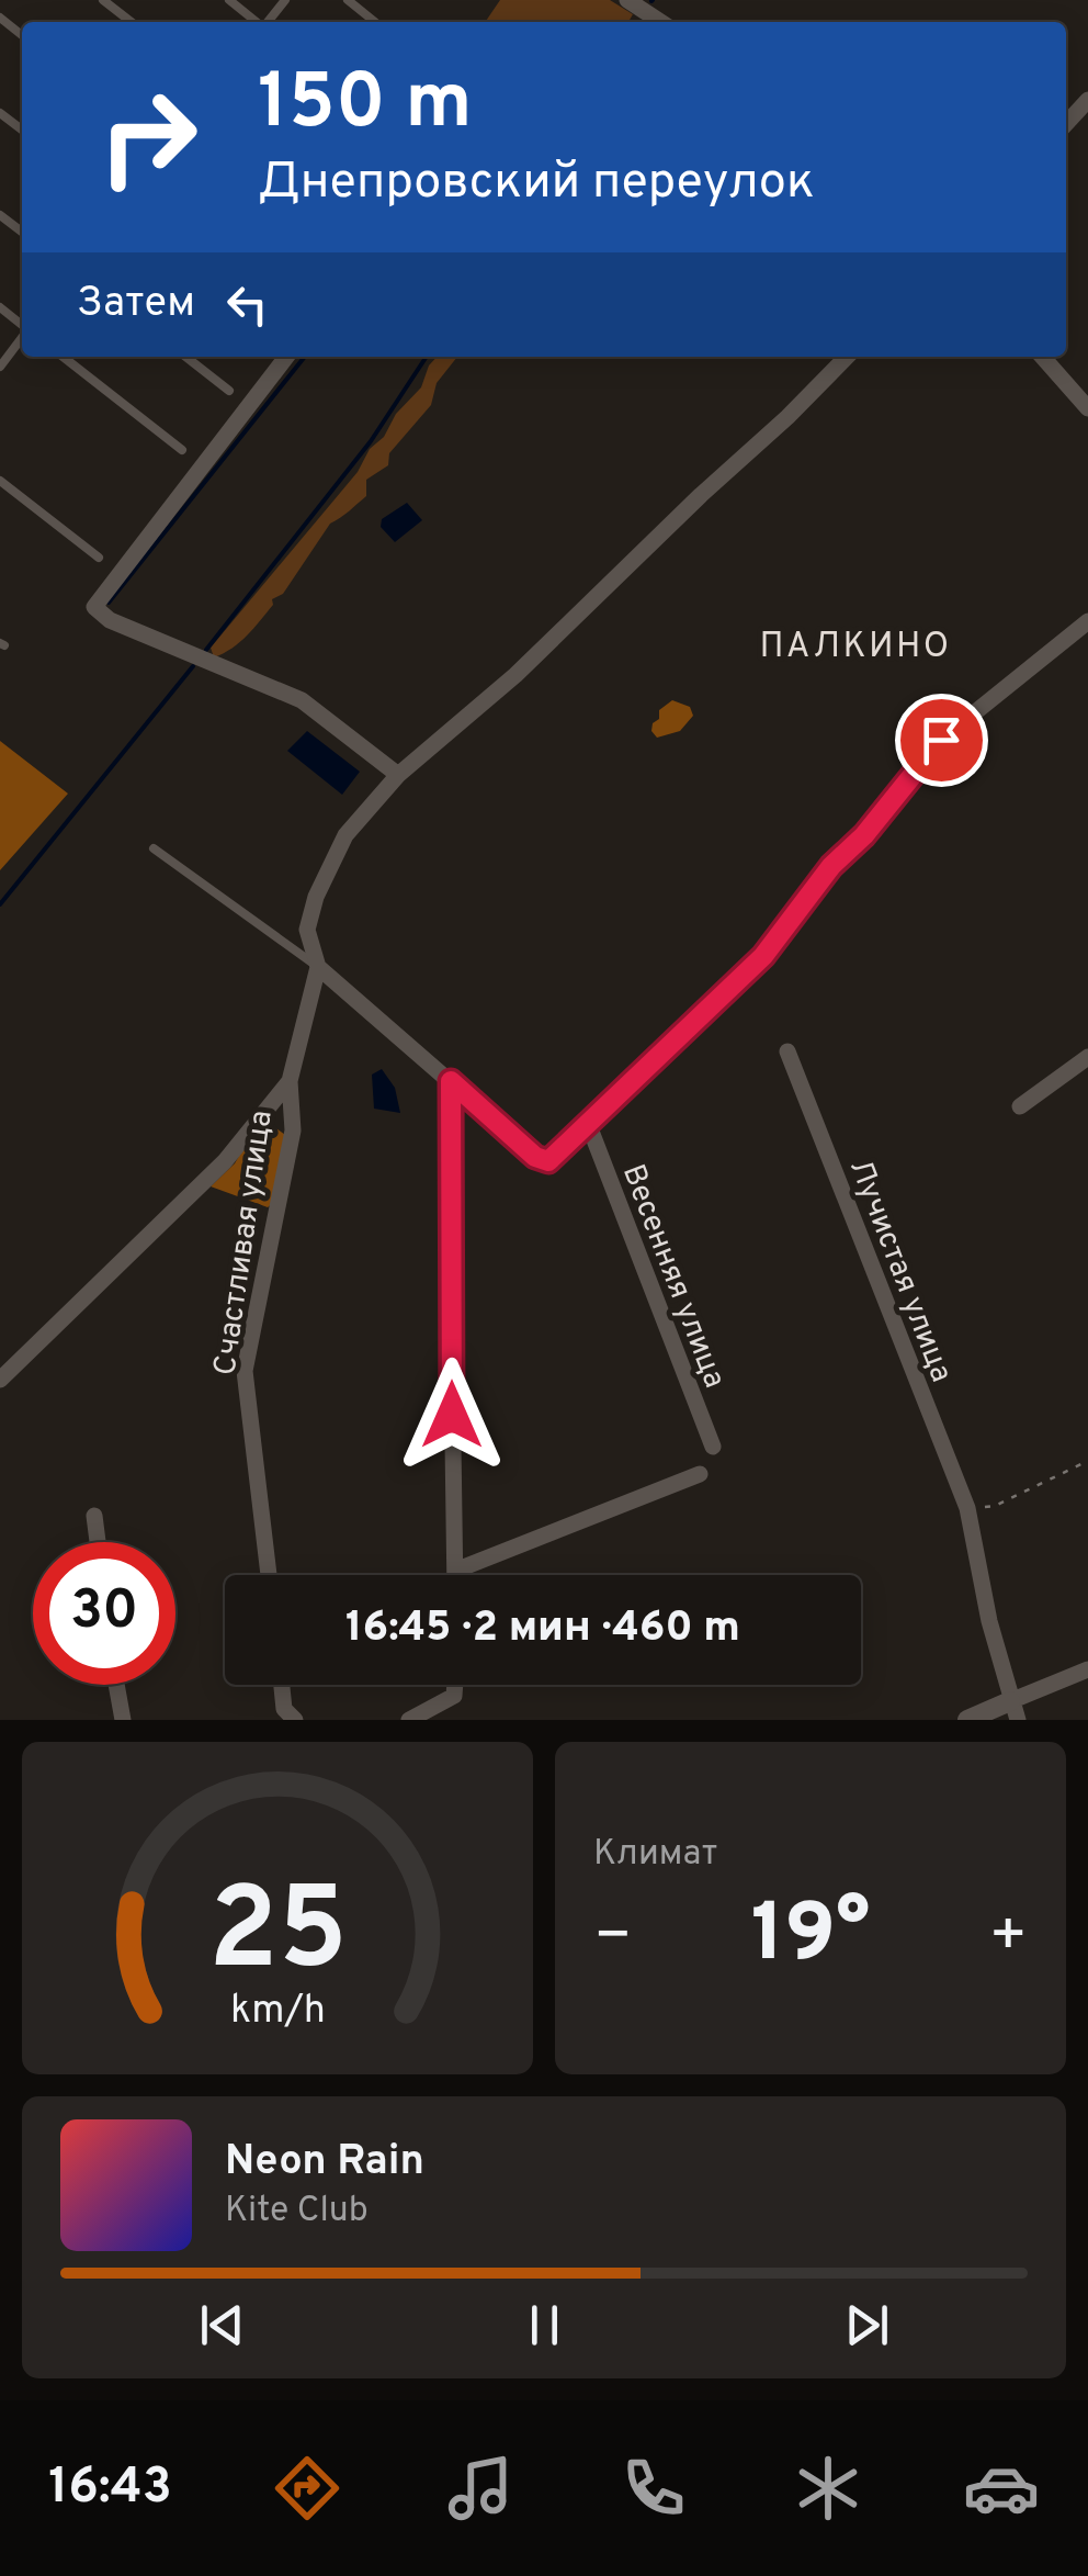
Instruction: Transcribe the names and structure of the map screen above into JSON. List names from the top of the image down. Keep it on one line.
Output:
{"streets":{"street":["Счастливая улица","Лучистая улица","Весенняя улица"]},"districts":["ПАЛКИНО"],"page":{"turn":["150 m","Днепровский переулок"],"then":"Затем","limit":"30","trip":"16:45 · 2 мин · 460 m","tile":"Климат","heat":["−","19°","+"],"song":["Neon Rain","Kite Club"],"tabs":"16:43","gauge":["25","km/h"]}}
